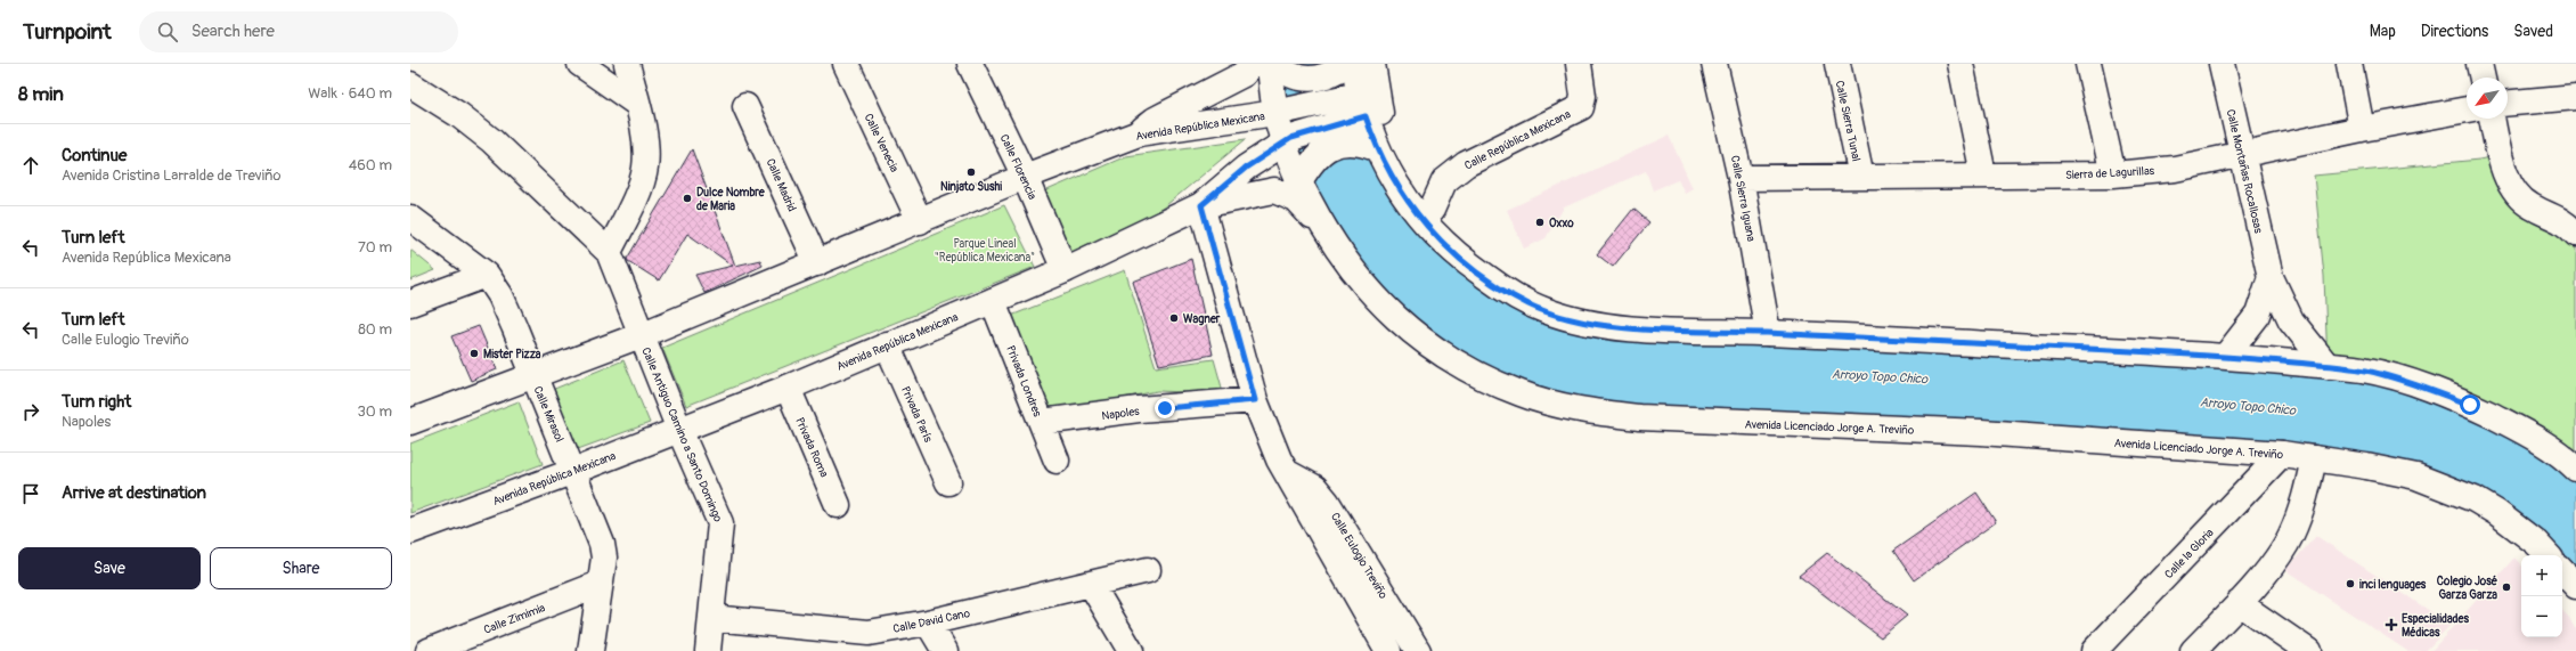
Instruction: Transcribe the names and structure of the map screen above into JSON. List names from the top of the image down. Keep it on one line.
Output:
{"streets":{"street":["Calle Sierra Tunal","Avenida República Mexicana","Calle República Mexicana","Calle Venecia","Calle Florencia","Calle Montañas Rocallosas","Sierra de Lagurillas","Calle Madrid","Calle Sierra Iguana","Privada Londres","Napoles","Calle Mirasol","Privada París","Avenida Licenciado Jorge A. Treviño","Calle Antiguo Camino a Santo Domingo","Privada Roma","Calle la Gloria","Calle Eulogio Treviño","Calle Zimimia","Calle David Cano"]},"crossings":[["Calle Sierra Tunal","Sierra de Lagurillas"],["Avenida República Mexicana","Calle Venecia"],["Avenida República Mexicana","Calle Florencia"],["Avenida República Mexicana","Calle Madrid"],["Avenida República Mexicana","Privada Londres"],["Avenida República Mexicana","Calle Mirasol"],["Avenida República Mexicana","Privada París"],["Avenida República Mexicana","Avenida Licenciado Jorge A. Treviño"],["Avenida República Mexicana","Calle Antiguo Camino a Santo Domingo"],["Avenida República Mexicana","Privada Roma"],["Avenida República Mexicana","Calle Eulogio Treviño"],["Calle Montañas Rocallosas","Sierra de Lagurillas"],["Sierra de Lagurillas","Calle Sierra Iguana"],["Privada Londres","Napoles"],["Napoles","Calle Eulogio Treviño"],["Calle Mirasol","Calle Zimimia"],["Avenida Licenciado Jorge A. Treviño","Calle la Gloria"],["Calle Antiguo Camino a Santo Domingo","Calle David Cano"]],"water":["Arroyo Topo Chico"],"parks":["Parque Lineal \"República Mexicana\""],"places":{"other":["Ninjato Sushi","Dulce Nombre de Maria","Oxxo","Wagner","Mister Pizza","inci lenguages","Colegio José Garza Garza"],"health":["Especialidades Médicas"]},"north":"bottom left","page":{"header":"Turnpoint","search":"Search here","nav":["Map","Directions","Saved"],"heading":["8 min","Walk · 640 m"],"list":[["Continue","Avenida Cristina Larralde de Treviño","460 m"],["Turn left","Avenida República Mexicana","70 m"],["Turn left","Calle Eulogio Treviño","80 m"],["Turn right","Napoles","30 m"],"Arrive at destination"],"buttons":["Save","Share"],"map_buttons":["+","−"]}}
